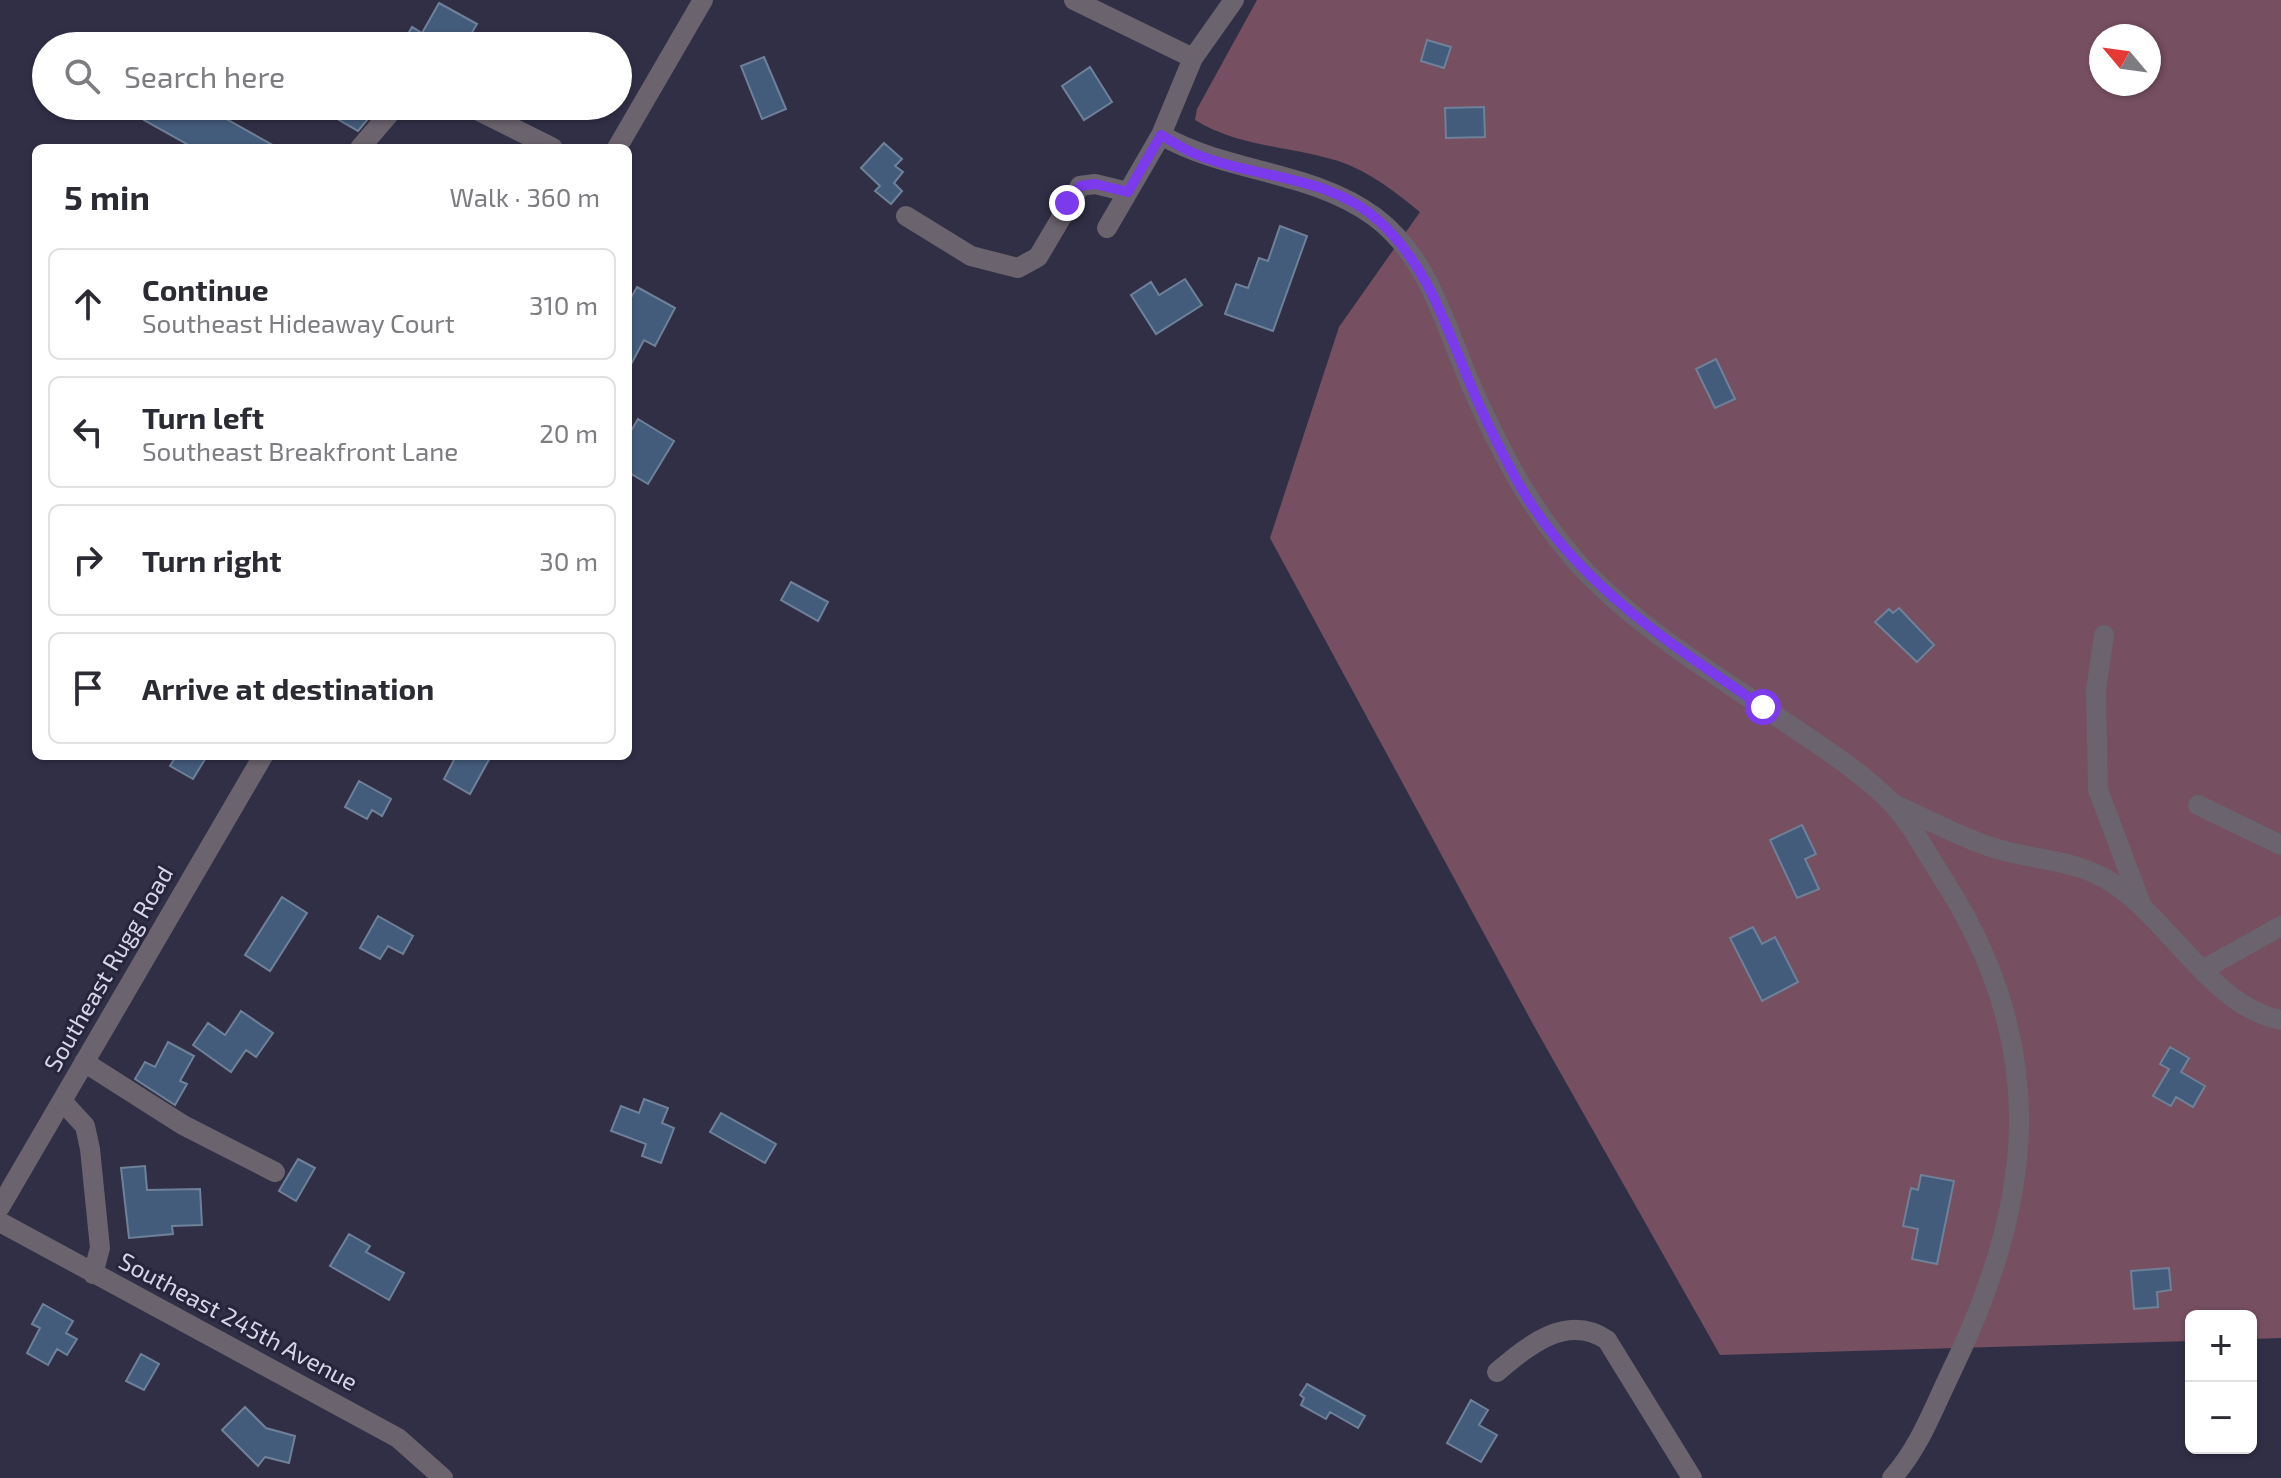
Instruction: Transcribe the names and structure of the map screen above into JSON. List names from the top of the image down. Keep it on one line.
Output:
{"streets":{"street":["Southeast Rugg Road","Southeast 245th Avenue"]},"north":"top left","page":{"search":"Search here","heading":["5 min","Walk · 360 m"],"list":[["Continue","Southeast Hideaway Court","310 m"],["Turn left","Southeast Breakfront Lane","20 m"],["Turn right","30 m"],"Arrive at destination"],"map_buttons":["+","−"]}}
